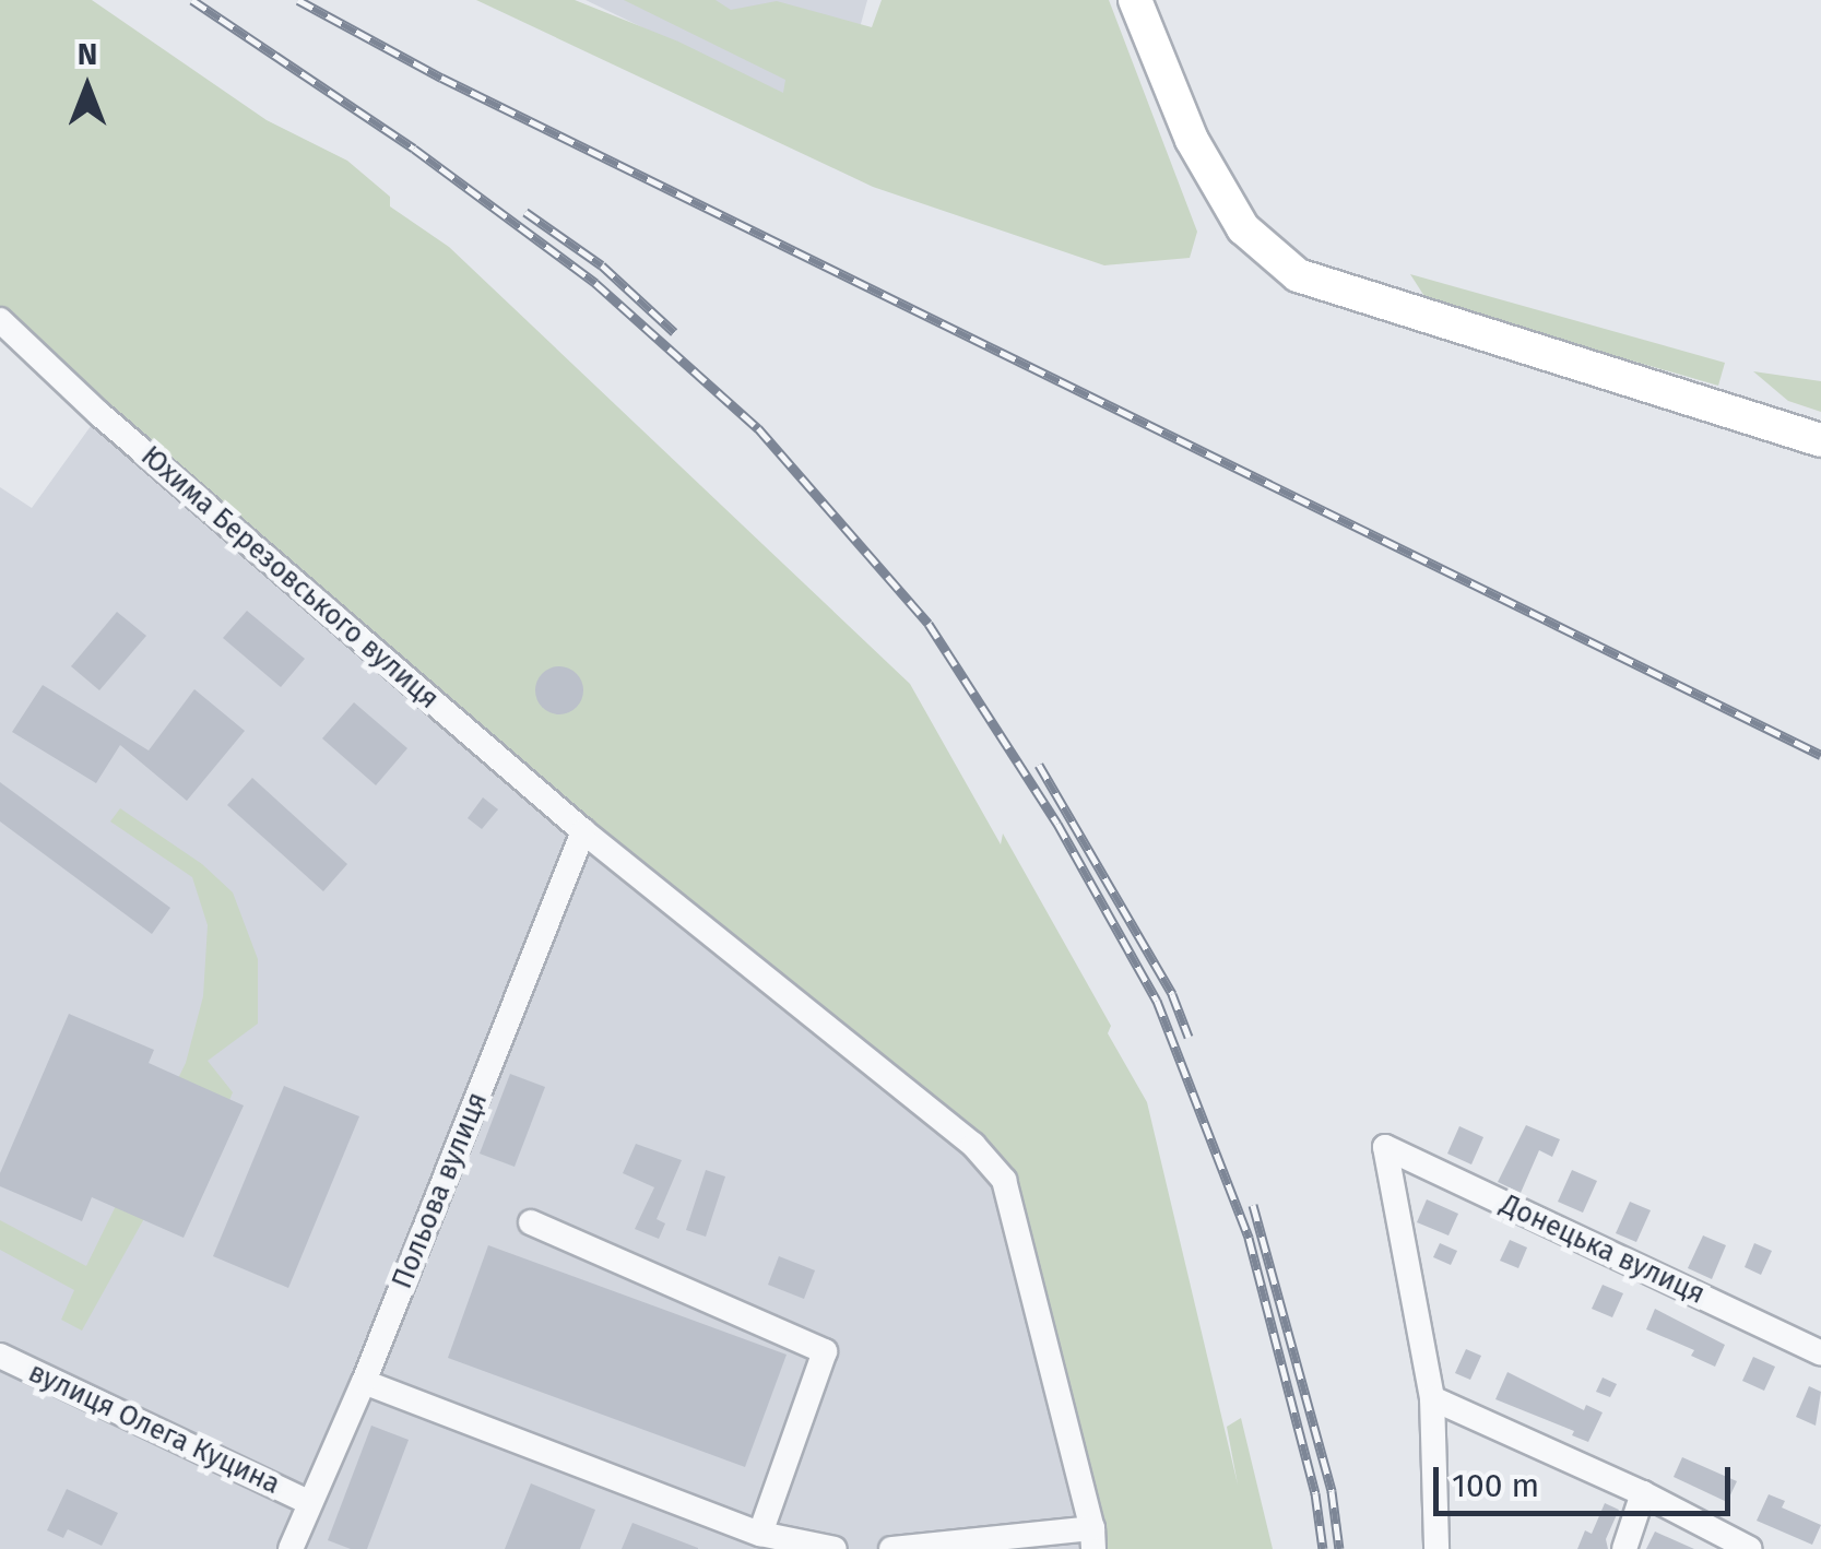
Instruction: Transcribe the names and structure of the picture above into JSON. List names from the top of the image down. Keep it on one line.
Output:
{"streets":{"street":["Юхима Березовського вулиця","Польова вулиця","Донецька вулиця","вулиця Олега Куцина"]},"crossings":[["Юхима Березовського вулиця","Польова вулиця"],["Польова вулиця","вулиця Олега Куцина"]],"scale_bar":"100 m","north":"top"}
